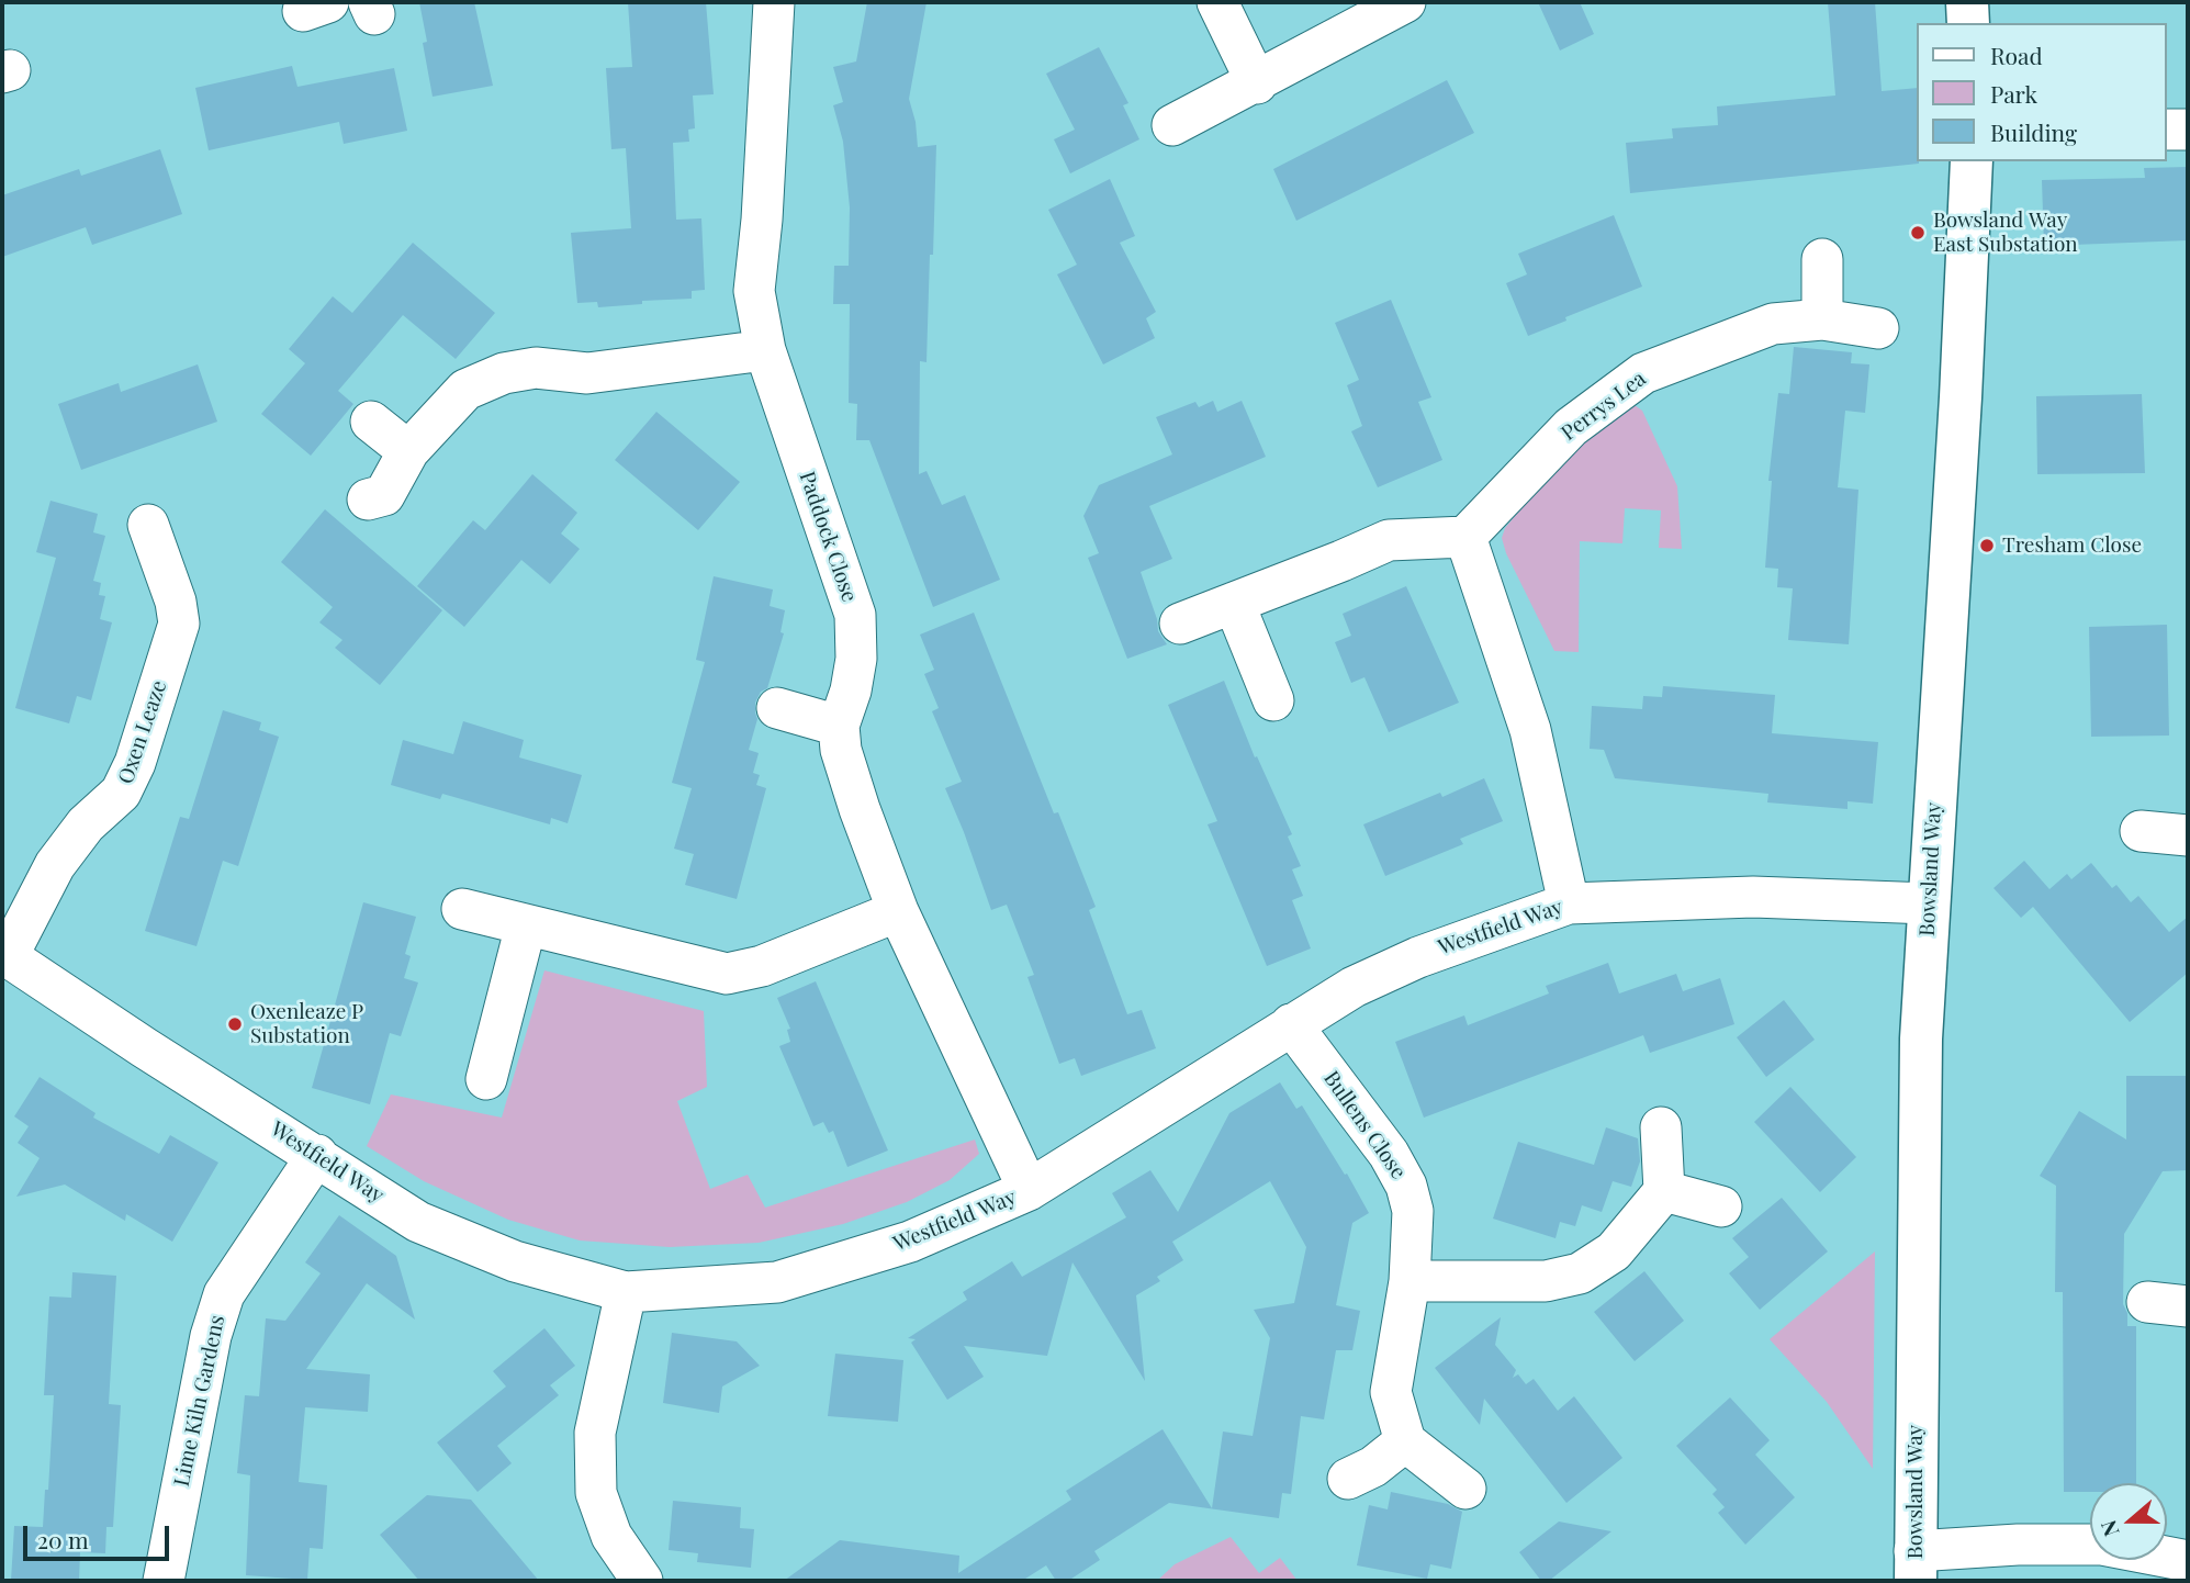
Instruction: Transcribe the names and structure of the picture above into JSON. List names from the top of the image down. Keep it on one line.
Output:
{"streets":{"street":["Perrys Lea","Paddock Close","Oxen Leaze","Bowsland Way","Westfield Way","Bullens Close","Lime Kiln Gardens"]},"crossings":[["Paddock Close","Westfield Way"],["Oxen Leaze","Westfield Way"],["Bowsland Way","Westfield Way"],["Westfield Way","Bullens Close"],["Westfield Way","Lime Kiln Gardens"]],"places":["Bowsland Way East Substation","Tresham Close","Oxenleaze P Substation"],"legend":["Road","Park","Building"],"scale_bar":"20 m","north":"left"}
